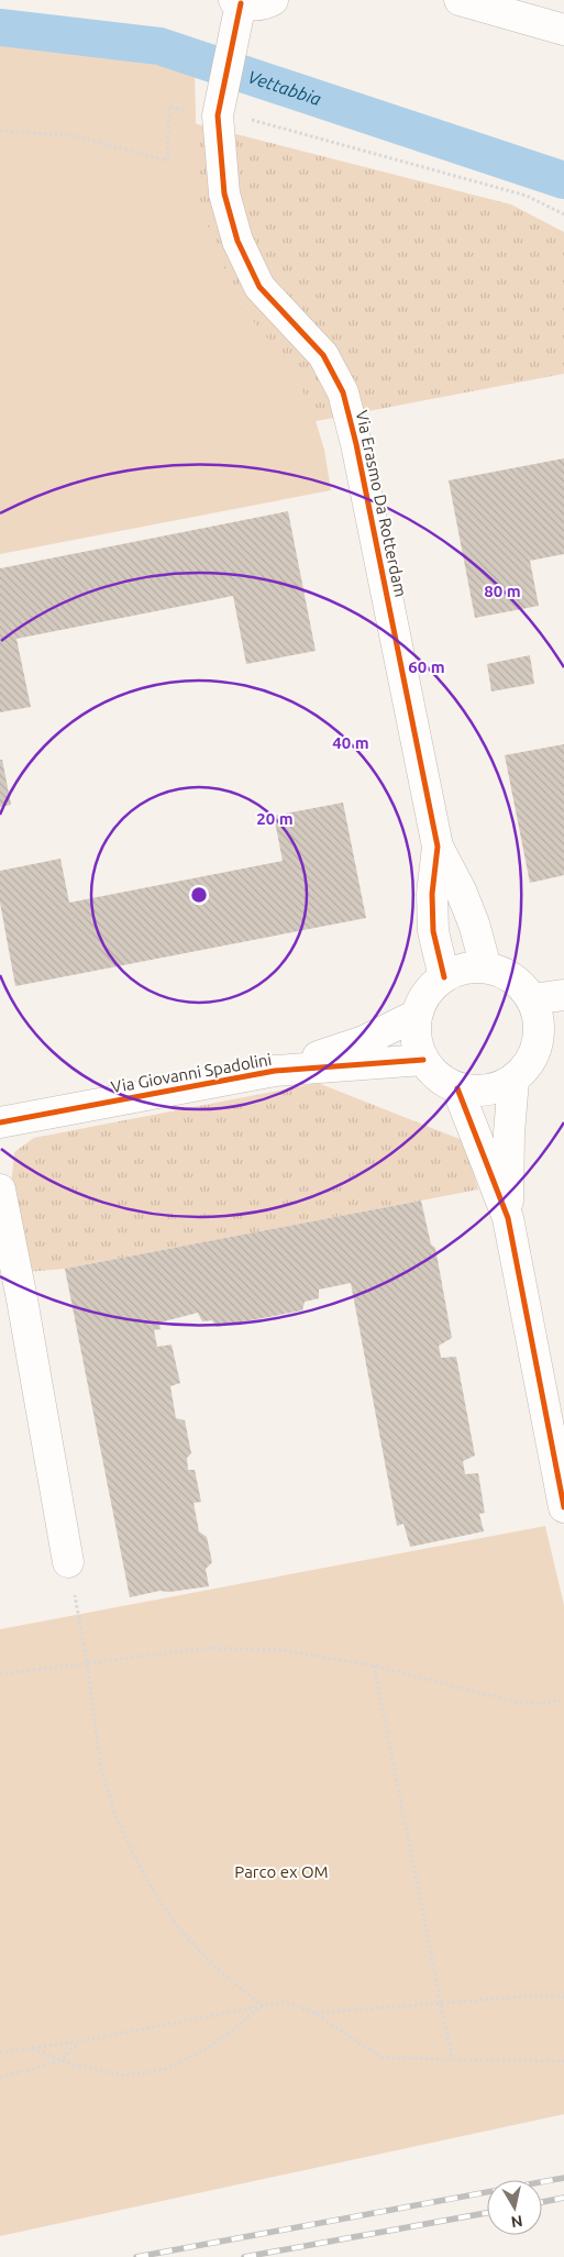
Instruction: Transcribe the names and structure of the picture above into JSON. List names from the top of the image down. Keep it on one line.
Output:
{"streets":{"street":["Via Erasmo Da Rotterdam","Via Giovanni Spadolini"]},"crossings":[["Via Erasmo Da Rotterdam","Via Giovanni Spadolini"]],"water":["Vettabbia"],"parks":["Parco ex OM"],"north":"bottom","rings":["80 m","60 m","40 m","20 m"]}
